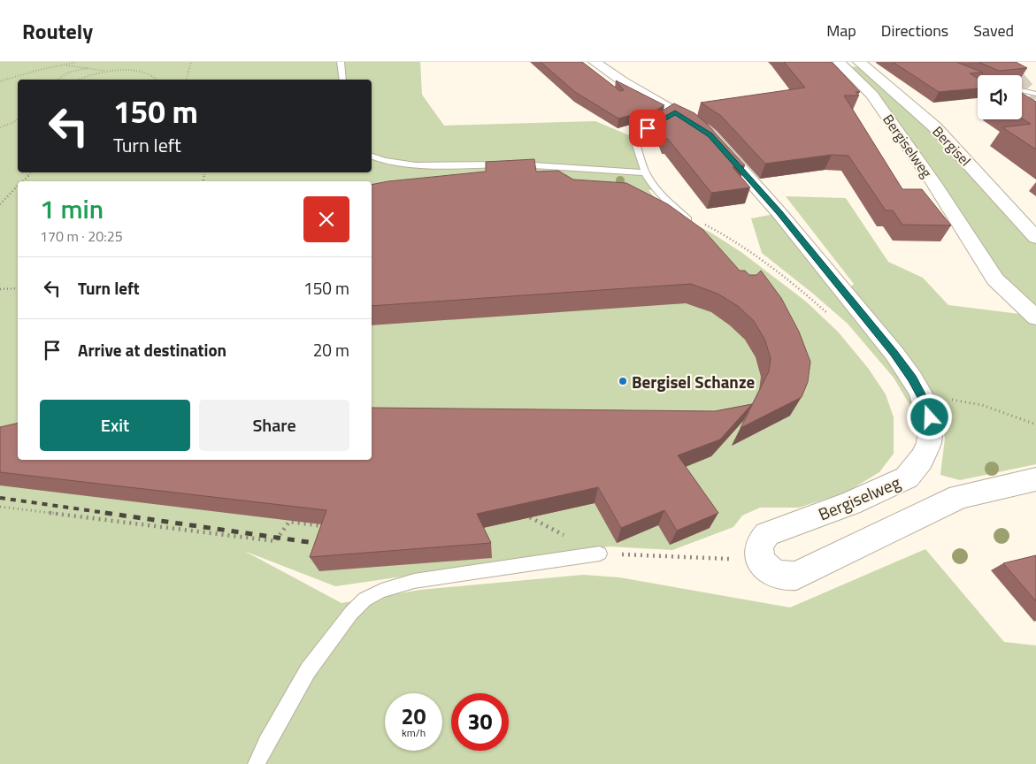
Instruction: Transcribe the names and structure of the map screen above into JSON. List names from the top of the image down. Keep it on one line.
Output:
{"streets":{"street":["Bergiselweg","Bergisel"]},"places":["Bergisel Schanze"],"page":{"header":"Routely","nav":["Map","Directions","Saved"],"turn":["150 m","Turn left"],"heading":["1 min","170 m · 20:25"],"list":[{"name":"Turn left","value":"150 m"},{"name":"Arrive at destination","value":"20 m"}],"buttons":["Exit","Share"],"speed":"20 km/h","limit":"30"}}
